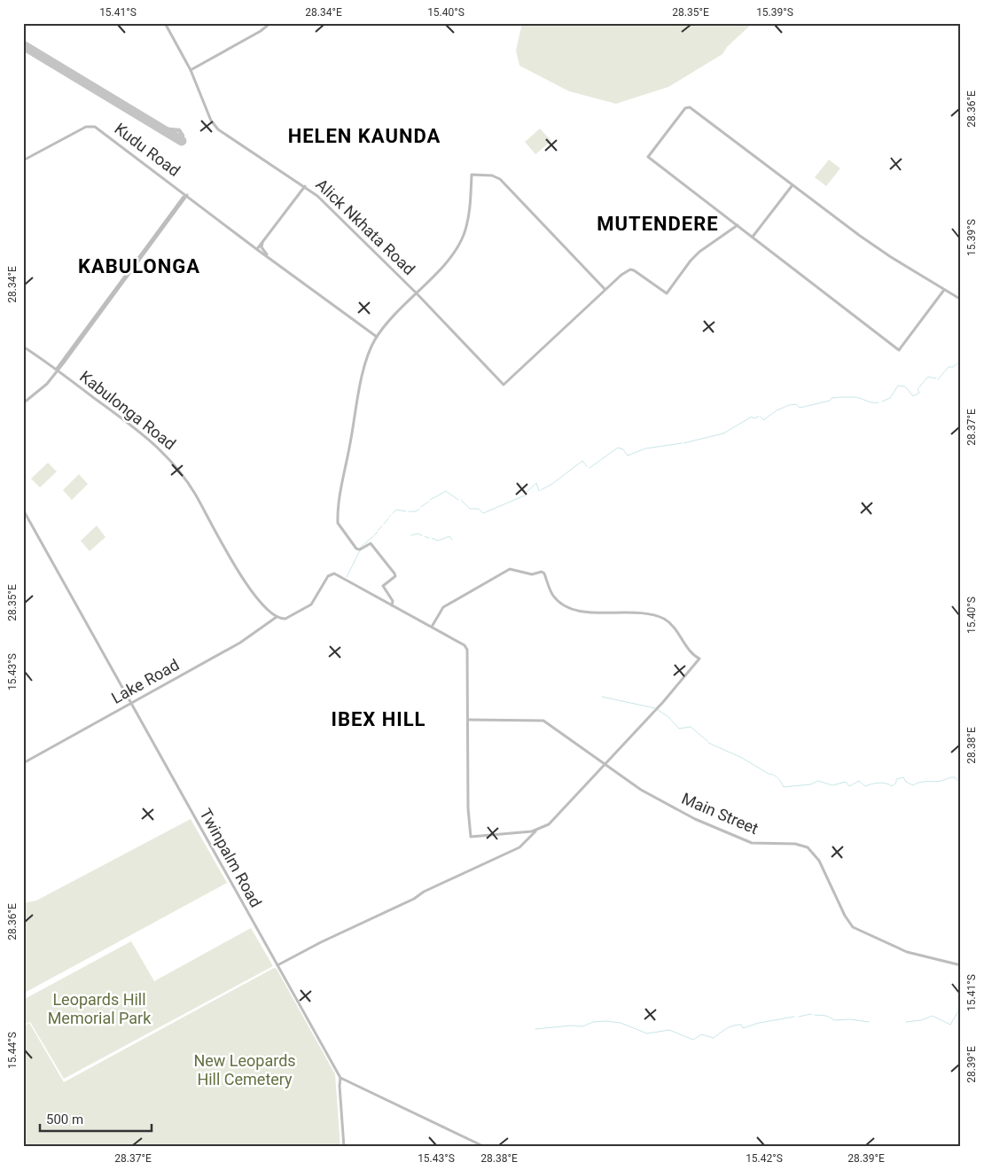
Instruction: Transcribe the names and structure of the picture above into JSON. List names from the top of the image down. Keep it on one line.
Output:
{"streets":{"main road":["Kudu Road","Alick Nkhata Road","Kabulonga Road","Lake Road","Main Street","Twinpalm Road"]},"crossings":[["Kabulonga Road","Lake Road"],["Lake Road","Twinpalm Road"]],"districts":["HELEN KAUNDA","MUTENDERE","KABULONGA","IBEX HILL"],"parks":["Leopards Hill Memorial Park","New Leopards Hill Cemetery"],"scale_bar":"500 m","coordinates":["15.41°S","28.34°E","15.40°S","28.35°E","15.39°S","28.36°E","28.37°E","15.43°S","28.38°E","15.44°S","28.39°E","15.42°S"]}
